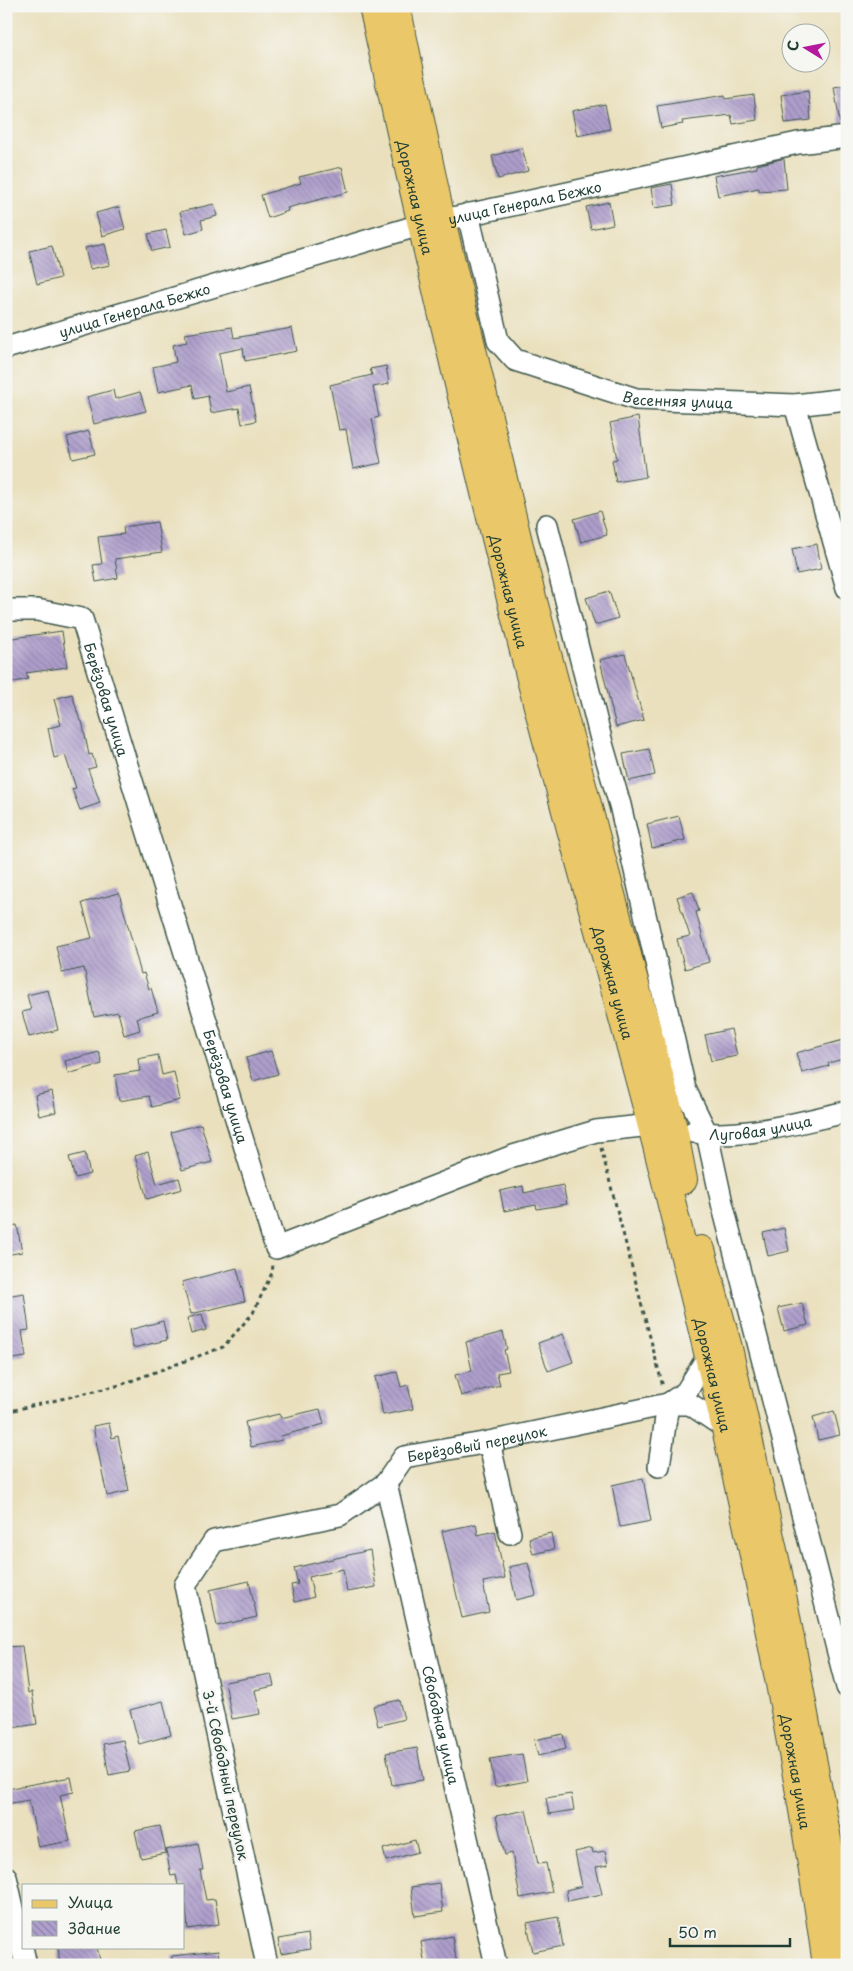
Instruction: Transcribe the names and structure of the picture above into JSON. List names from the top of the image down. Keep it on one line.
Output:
{"streets":{"main road":["Дорожная улица"],"street":["улица Генерала Бежко","Весенняя улица","Берёзовая улица","Луговая улица","Берёзовый переулок","Свободная улица","3-й Свободный переулок"]},"crossings":[["Дорожная улица","улица Генерала Бежко"],["Дорожная улица","Луговая улица"],["Дорожная улица","Берёзовый переулок"],["улица Генерала Бежко","Весенняя улица"],["Берёзовый переулок","Свободная улица"],["Берёзовый переулок","3-й Свободный переулок"]],"legend":["Улица","Здание"],"scale_bar":"50 m","north":"left"}
